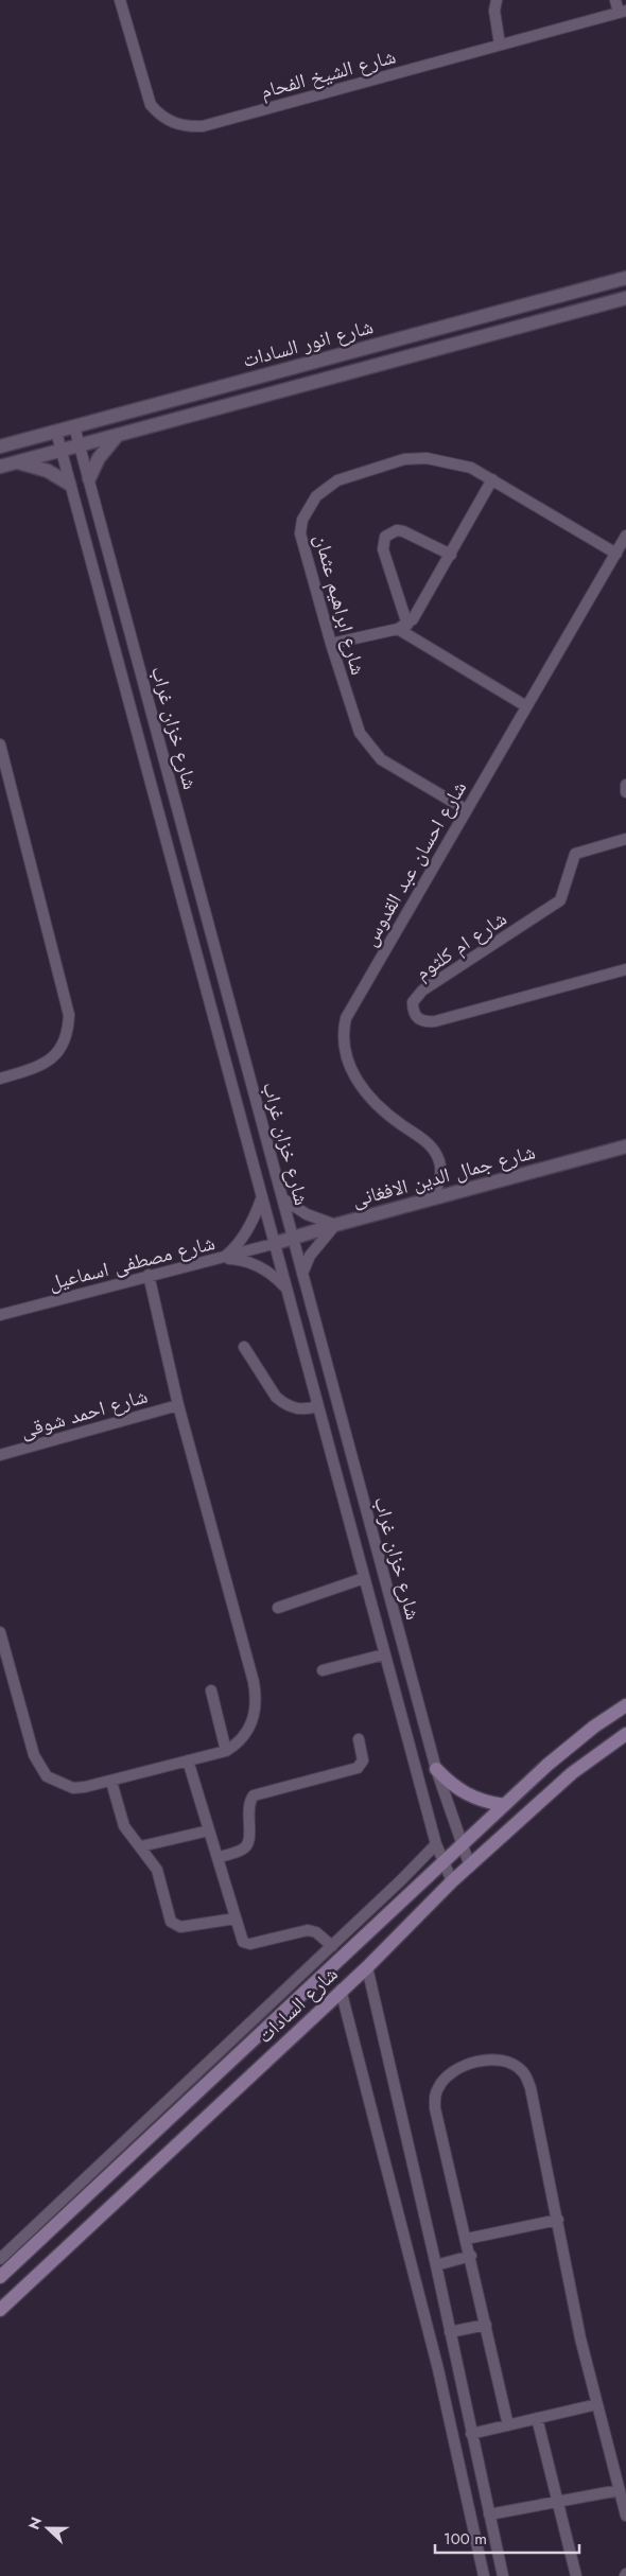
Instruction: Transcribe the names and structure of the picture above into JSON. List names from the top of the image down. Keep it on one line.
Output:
{"streets":{"main road":["شارع السادات"],"street":["شارع الشيخ الفحام","شارع انور السادات","شارع ابراهيم عثمان","شارع خزان غراب","شارع احسان عبد القدوس","شارع ام كلثوم","شارع جمال الدين الافغانى","شارع مصطفى اسماعيل","شارع احمد شوقى"]},"crossings":[["شارع انور السادات","شارع خزان غراب"],["شارع ابراهيم عثمان","شارع احسان عبد القدوس"],["شارع خزان غراب","شارع جمال الدين الافغانى"],["شارع خزان غراب","شارع مصطفى اسماعيل"],["شارع خزان غراب","شارع السادات"],["شارع احسان عبد القدوس","شارع جمال الدين الافغانى"],["شارع جمال الدين الافغانى","شارع مصطفى اسماعيل"]],"scale_bar":"100 m","north":"left"}
